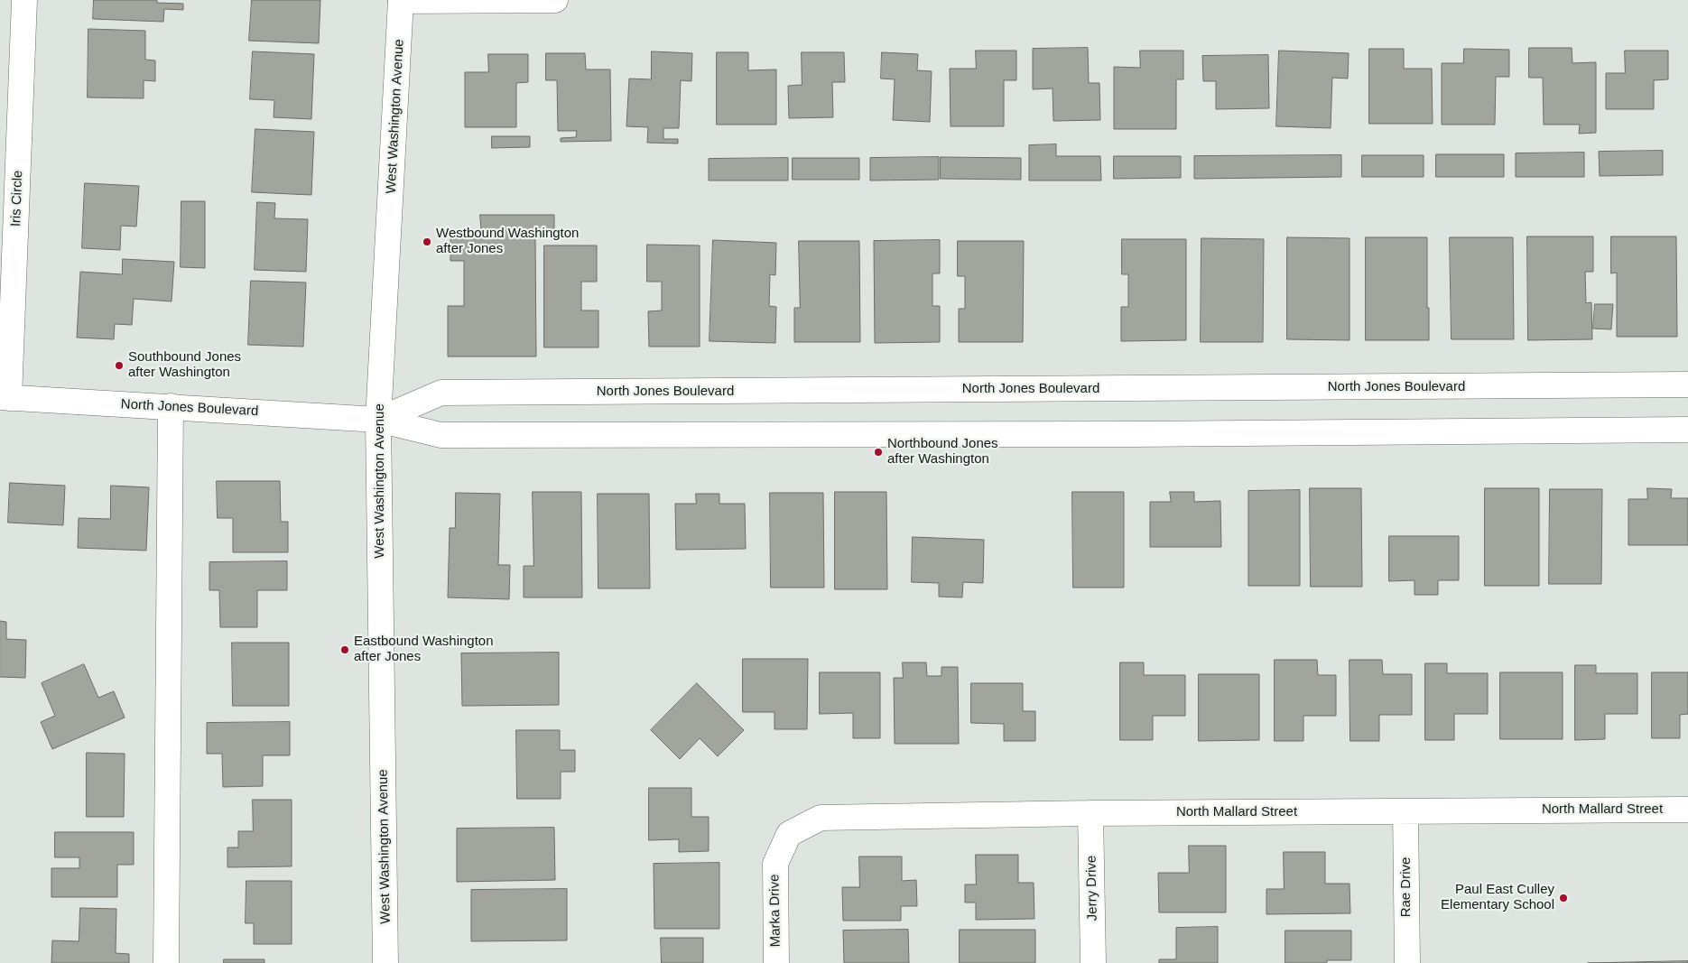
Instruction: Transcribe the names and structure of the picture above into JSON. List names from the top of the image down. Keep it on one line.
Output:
{"streets":{"main road":["West Washington Avenue","Iris Circle","North Jones Boulevard","North Mallard Street","Rae Drive","Jerry Drive","Marka Drive"]},"crossings":[["West Washington Avenue","North Jones Boulevard"],["Iris Circle","North Jones Boulevard"],["North Mallard Street","Rae Drive"],["North Mallard Street","Jerry Drive"],["North Mallard Street","Marka Drive"]],"places":["Westbound Washington after Jones","Southbound Jones after Washington","Northbound Jones after Washington","Eastbound Washington after Jones","Paul East Culley Elementary School"]}
